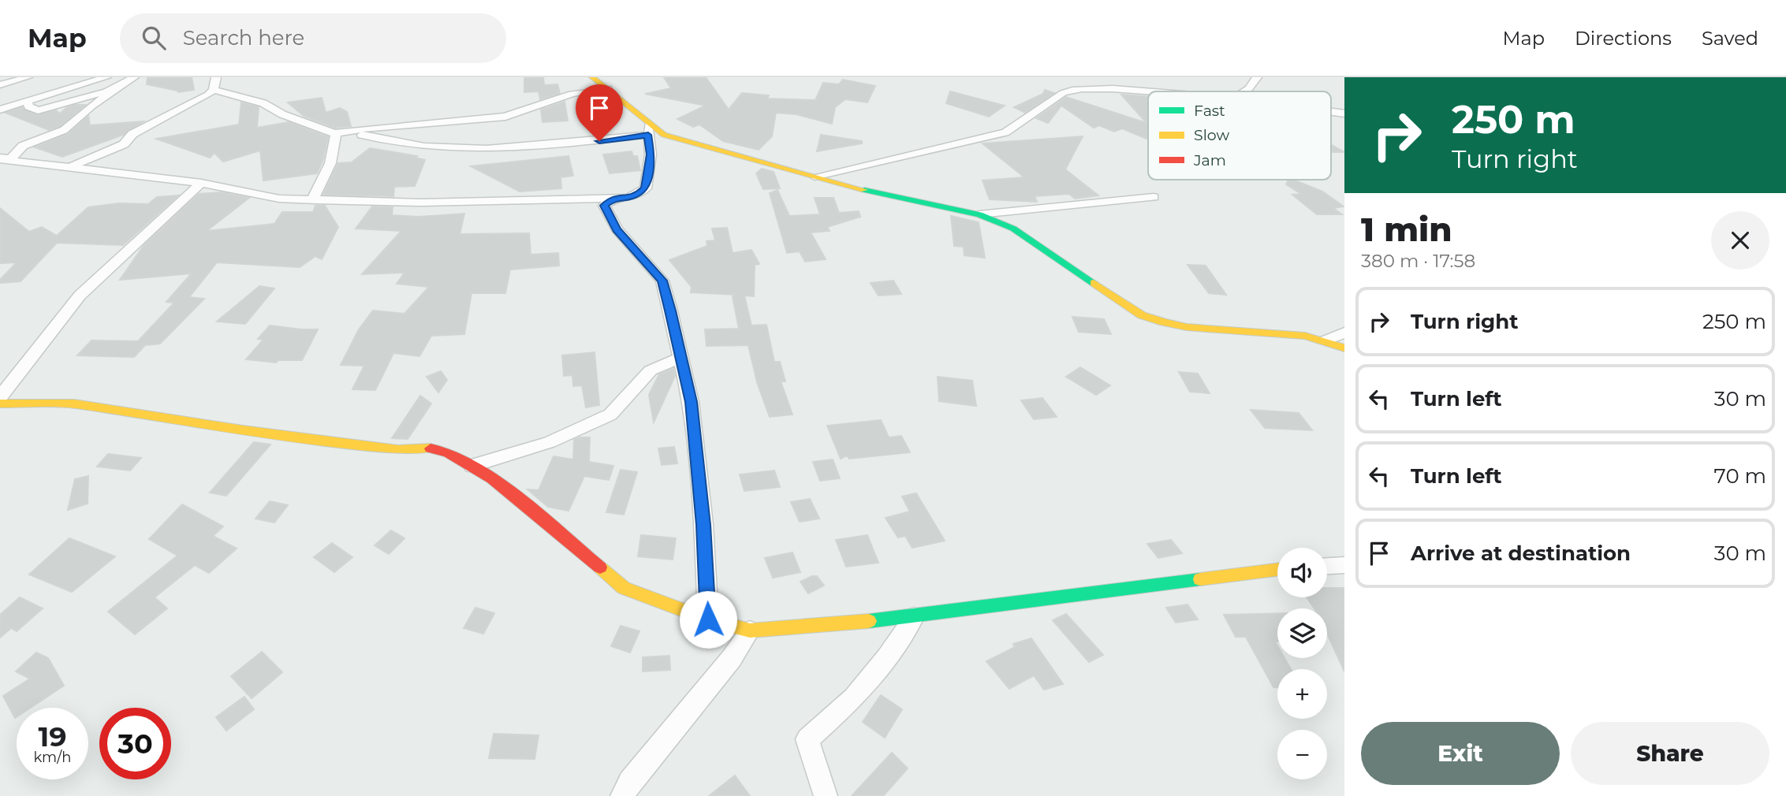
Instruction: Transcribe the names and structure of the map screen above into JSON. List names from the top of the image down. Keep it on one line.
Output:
{"legend":["Fast","Slow","Jam"],"page":{"header":"Map","search":"Search here","nav":["Map","Directions","Saved"],"turn":["250 m","Turn right"],"heading":["1 min","380 m · 17:58"],"list":[{"name":"Turn right","value":"250 m"},{"name":"Turn left","value":"30 m"},{"name":"Turn left","value":"70 m"},{"name":"Arrive at destination","value":"30 m"}],"map_buttons":["+","−"],"speed":"19 km/h","limit":"30","buttons":["Exit","Share"]}}
